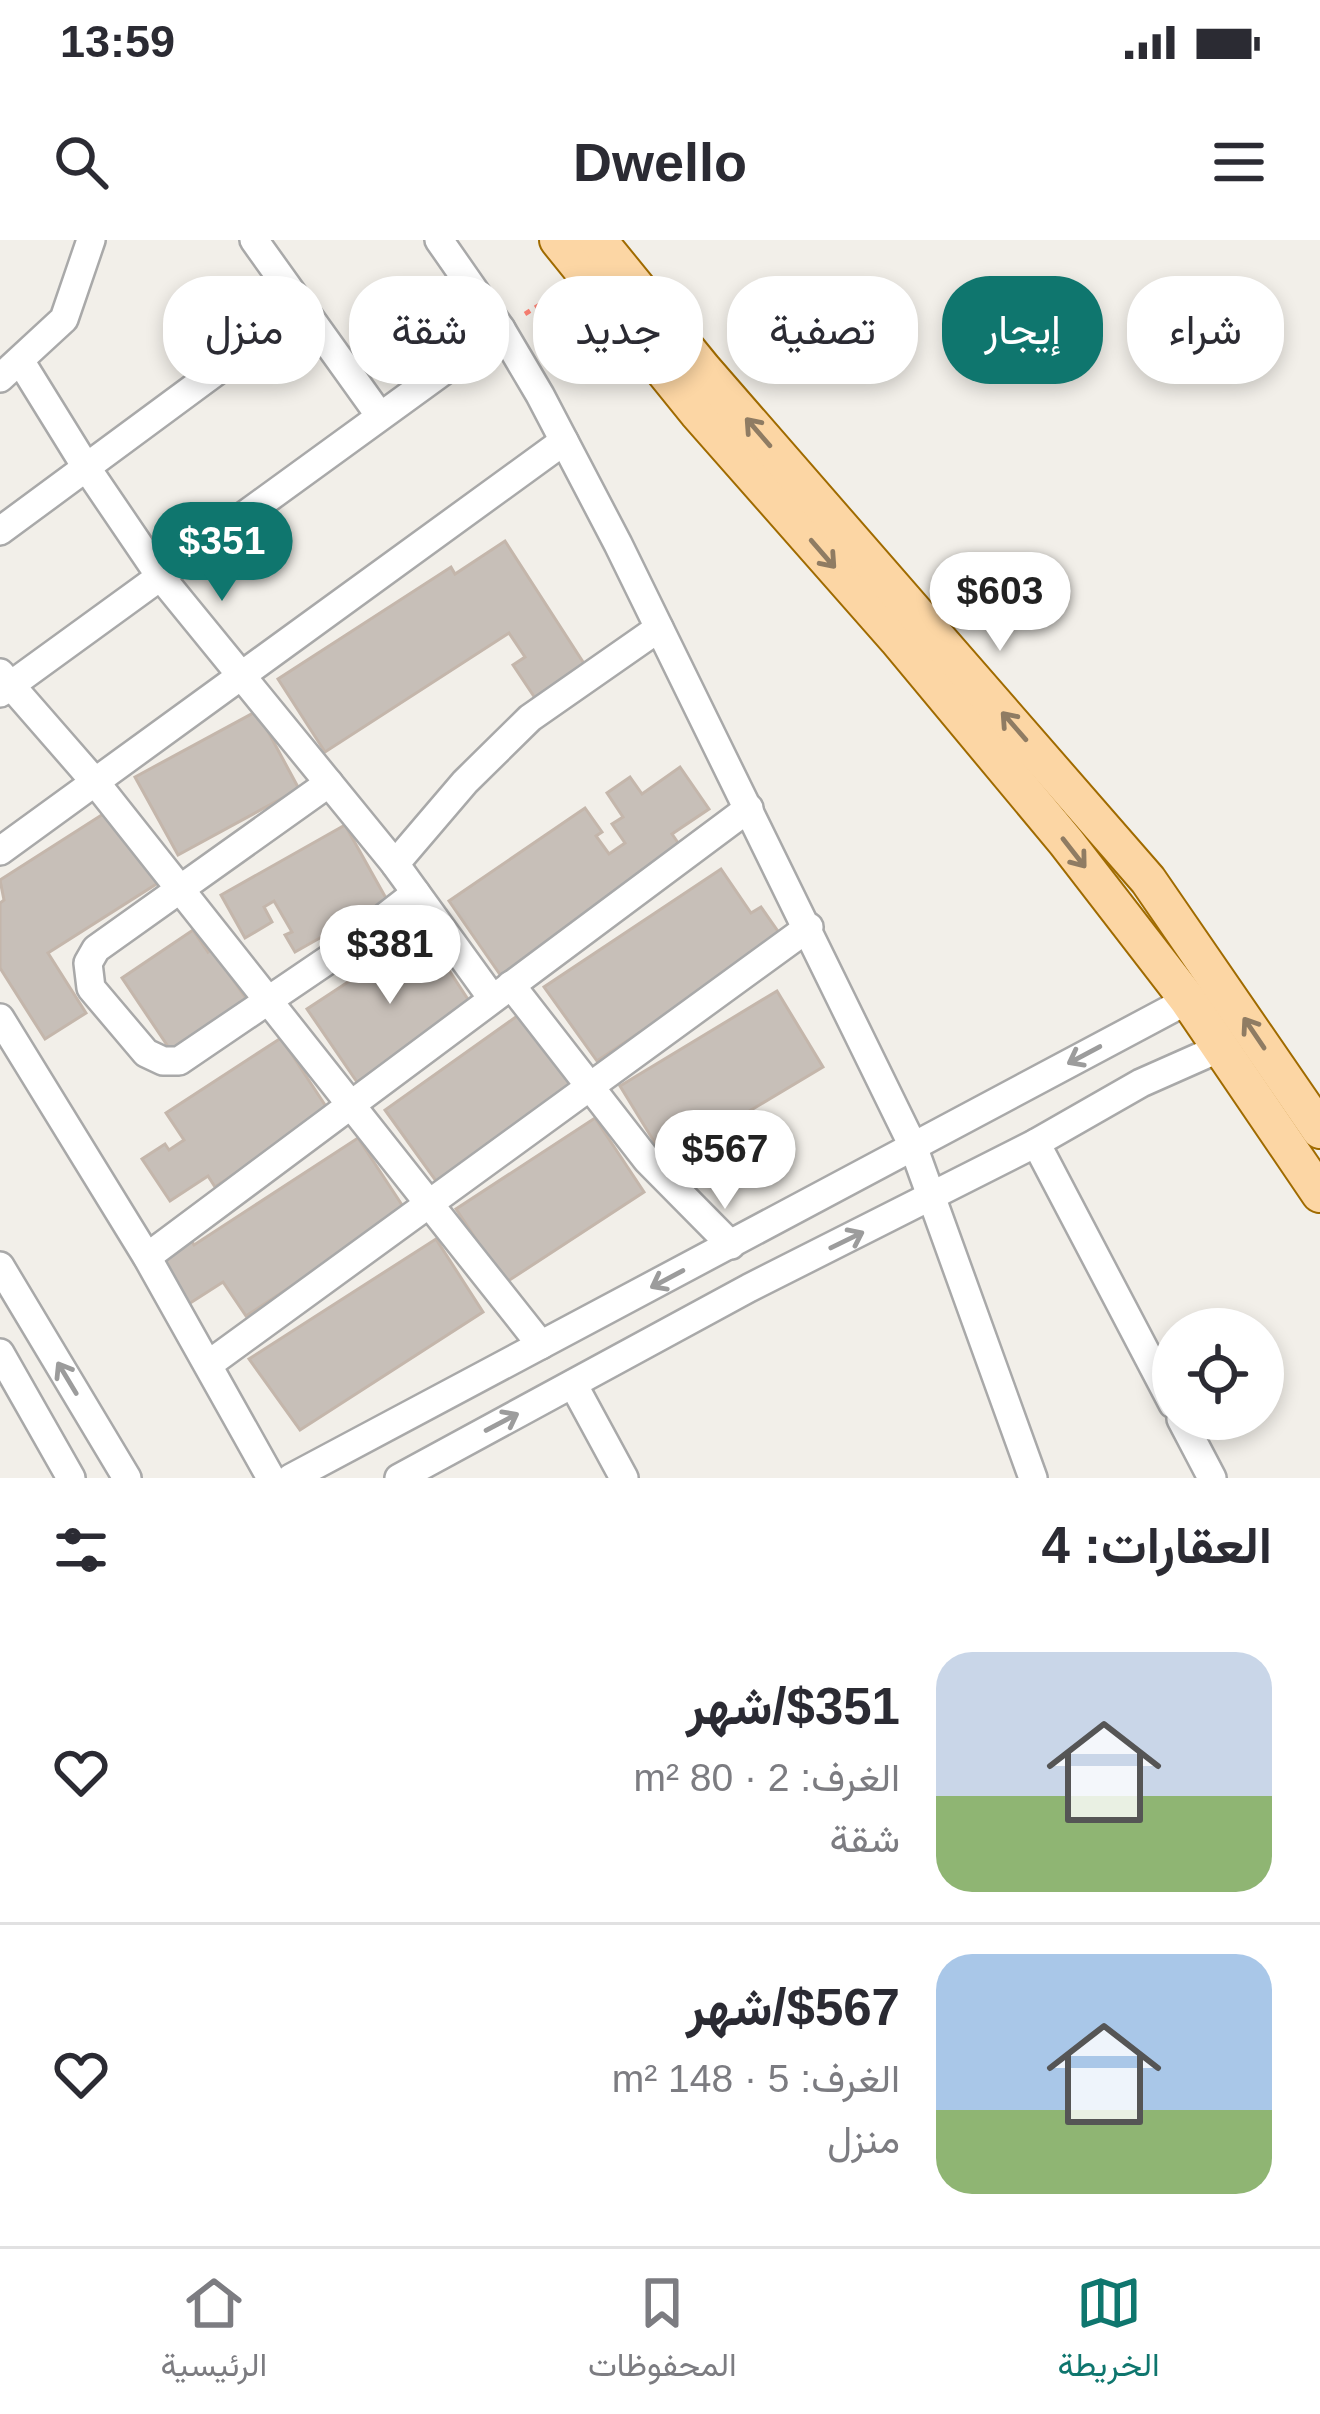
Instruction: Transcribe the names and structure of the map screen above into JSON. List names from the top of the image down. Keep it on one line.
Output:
{"page":{"status":"13:59","header":"Dwello","chip":["شراء","إيجار","تصفية","جديد","شقة","منزل"],"price":["$351","$603","$381","$567"],"heading":"العقارات: 4","list":[{"name":"$351/شهر","note":"الغرف: 2 · 80 m² · شقة"},{"name":"$567/شهر","note":"الغرف: 5 · 148 m² · منزل"}],"tabs":["الخريطة","المحفوظات","الرئيسية"]}}
